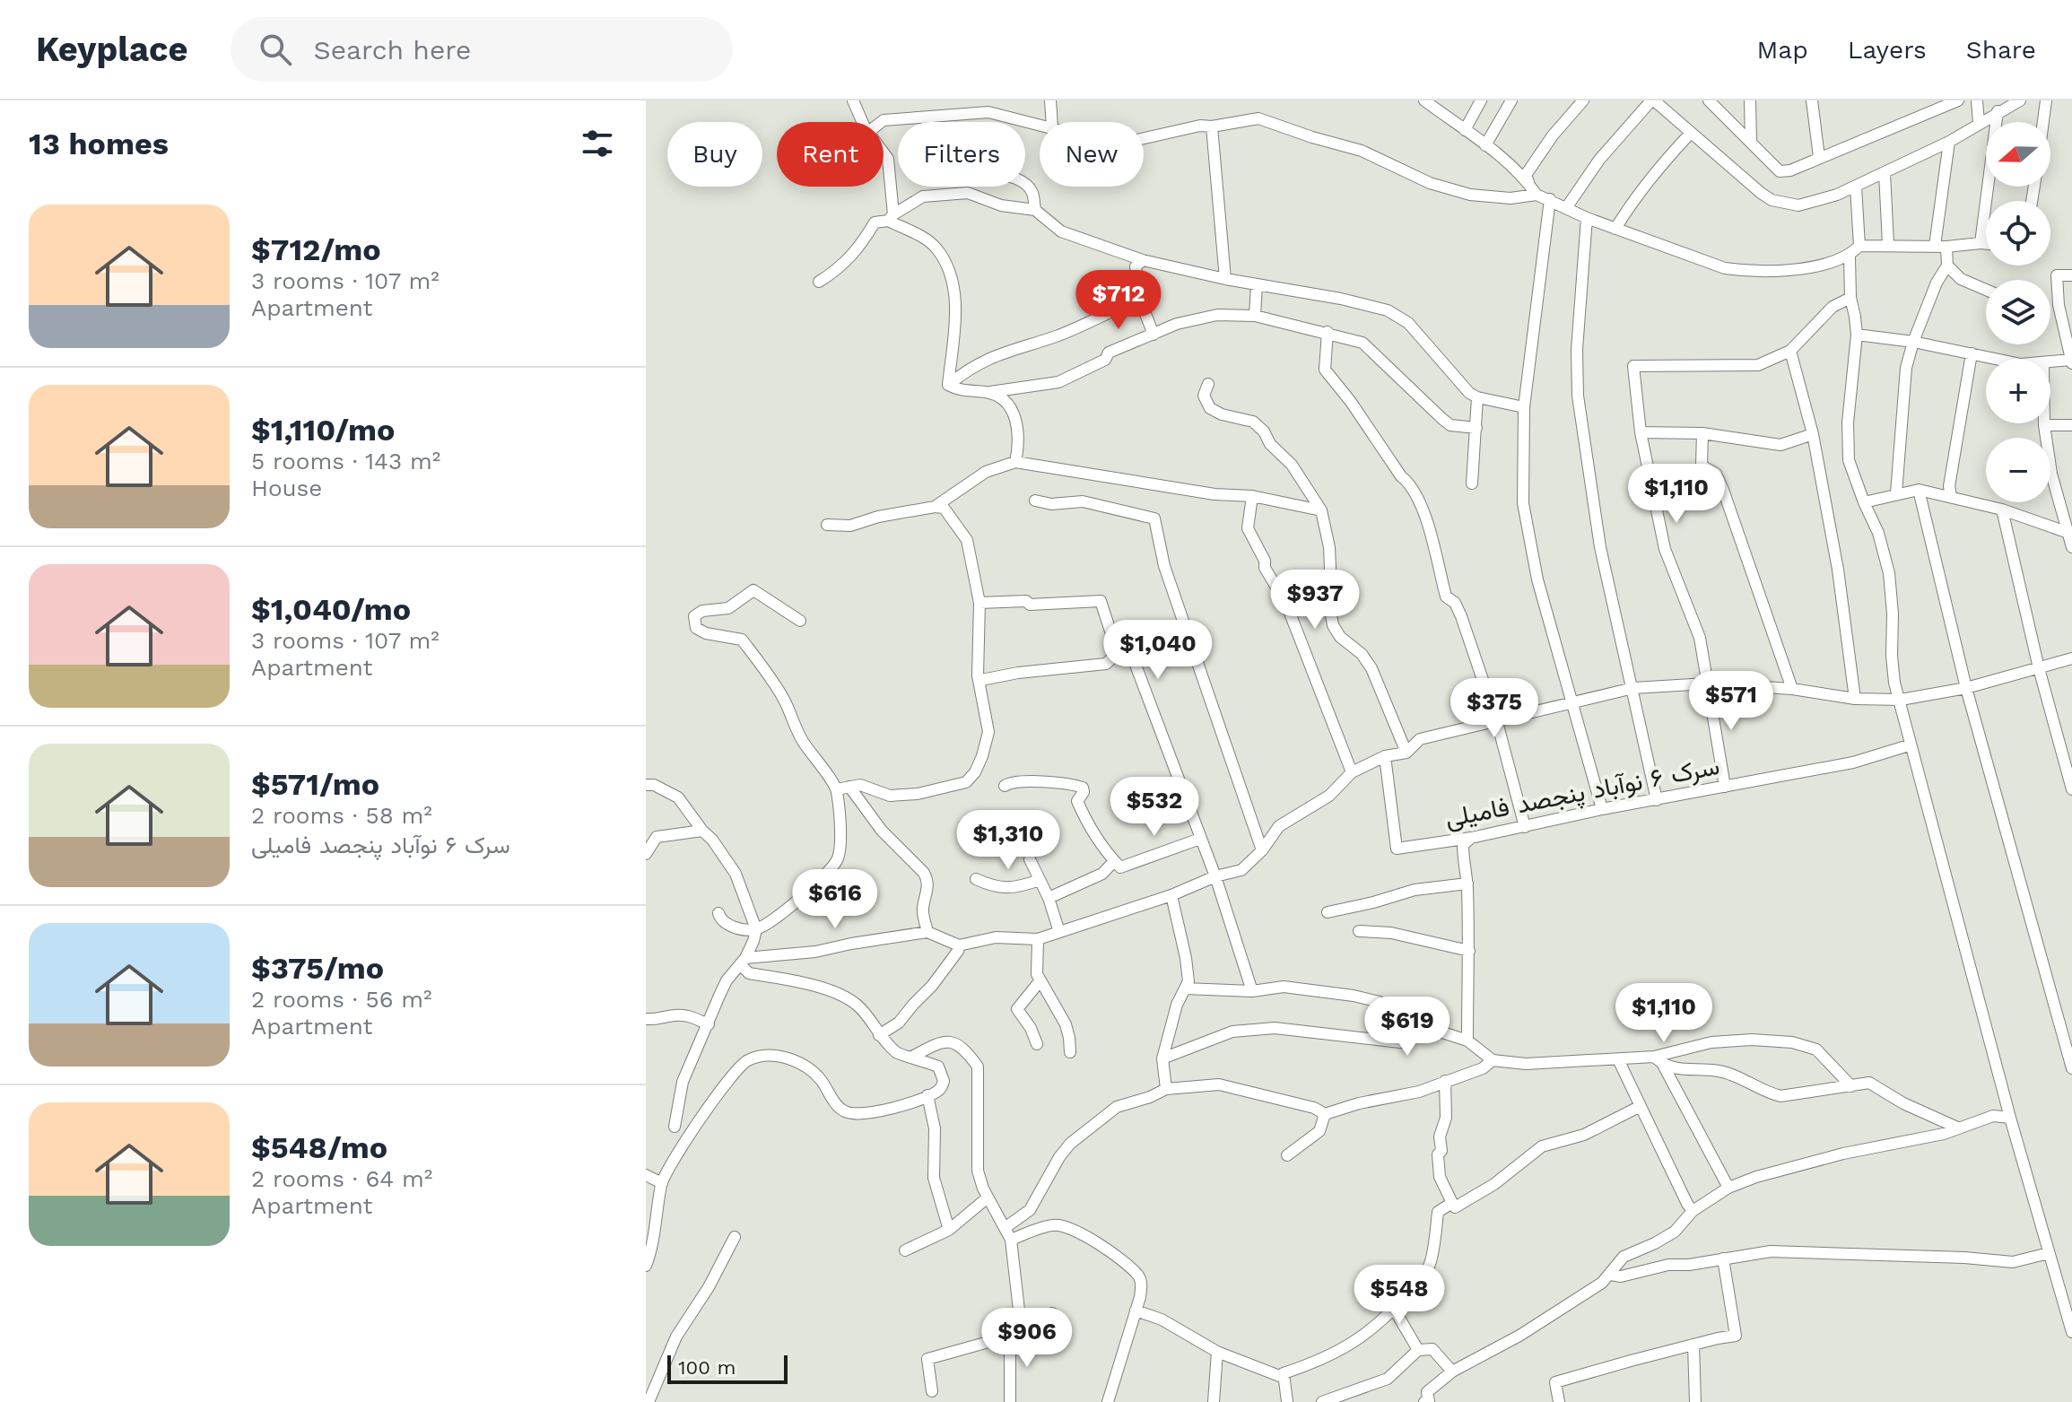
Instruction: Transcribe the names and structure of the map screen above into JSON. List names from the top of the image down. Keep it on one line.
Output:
{"streets":{"street":["سرک ۶ نوآباد پنجصد فامیلی"]},"scale_bar":"100 m","north":"left","page":{"header":"Keyplace","search":"Search here","nav":["Map","Layers","Share"],"heading":"13 homes","map_buttons":["+","−"],"chip":["Buy","Rent","Filters","New"],"list":[{"name":"$712/mo","note":"3 rooms · 107 m² · Apartment"},{"name":"$1,110/mo","note":"5 rooms · 143 m² · House"},{"name":"$1,040/mo","note":"3 rooms · 107 m² · Apartment"},{"name":"$571/mo","note":"2 rooms · 58 m² · سرک ۶ نوآباد پنجصد فامیلی"},{"name":"$375/mo","note":"2 rooms · 56 m² · Apartment"},{"name":"$548/mo","note":"2 rooms · 64 m² · Apartment"}],"price":["$712","$1,110","$937","$1,040","$571","$375","$532","$1,310","$616","$1,110","$619","$548","$906"],"scale":"100 m"}}
